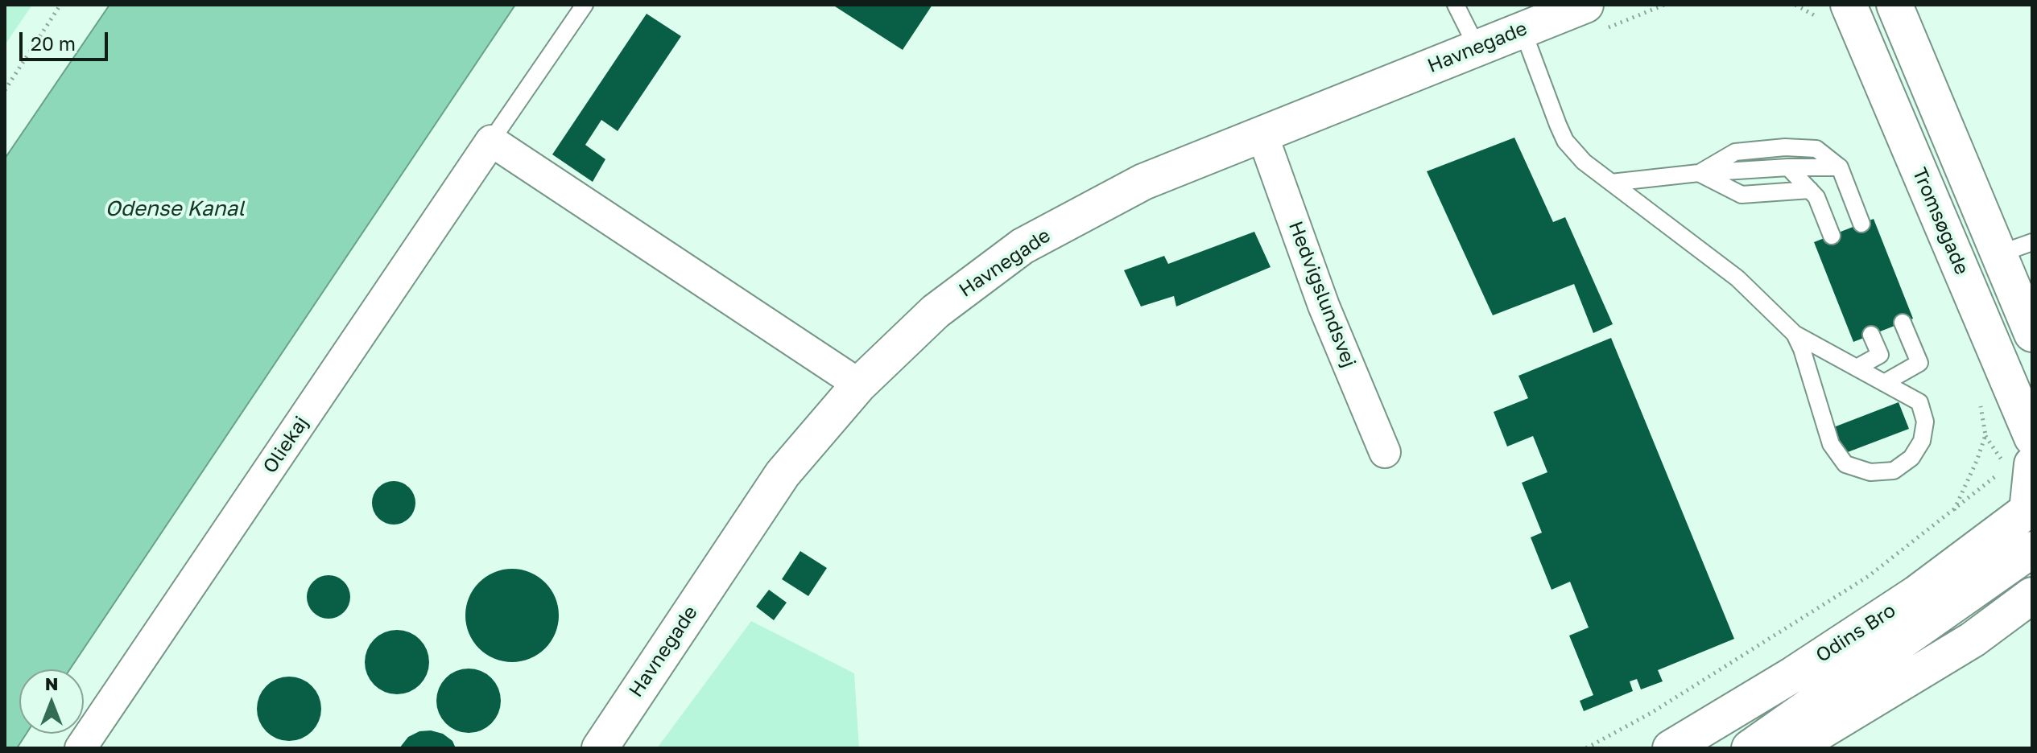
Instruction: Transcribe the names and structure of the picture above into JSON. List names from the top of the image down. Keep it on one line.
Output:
{"streets":{"street":["Havnegade","Tromsøgade","Hedvigslundsvej","Oliekaj","Odins Bro"]},"crossings":[["Havnegade","Hedvigslundsvej"]],"water":["Odense Kanal"],"scale_bar":"20 m","north":"top"}
